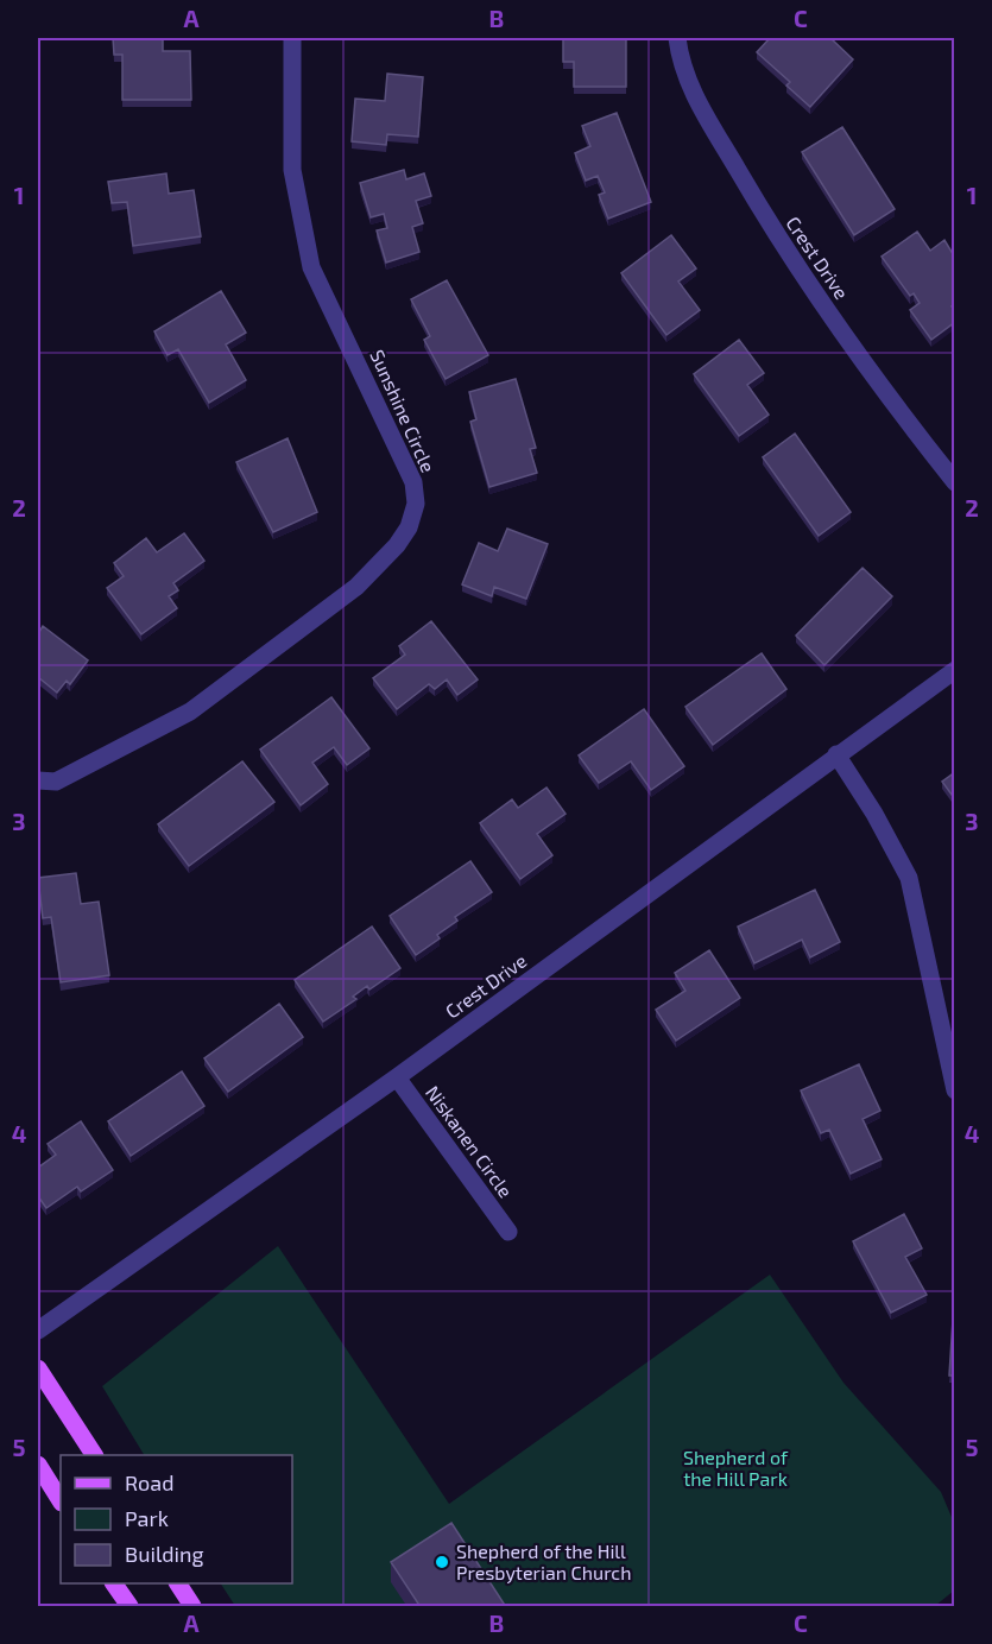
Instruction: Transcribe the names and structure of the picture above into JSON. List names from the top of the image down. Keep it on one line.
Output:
{"streets":{"street":["Crest Drive","Sunshine Circle","Niskanen Circle"]},"crossings":[["Crest Drive","Niskanen Circle"]],"parks":["Shepherd of the Hill Park"],"places":["Shepherd of the Hill Presbyterian Church"],"legend":["Road","Park","Building"],"grid":{"columns":["A","B","C"],"rows":["1","2","3","4","5"]}}
